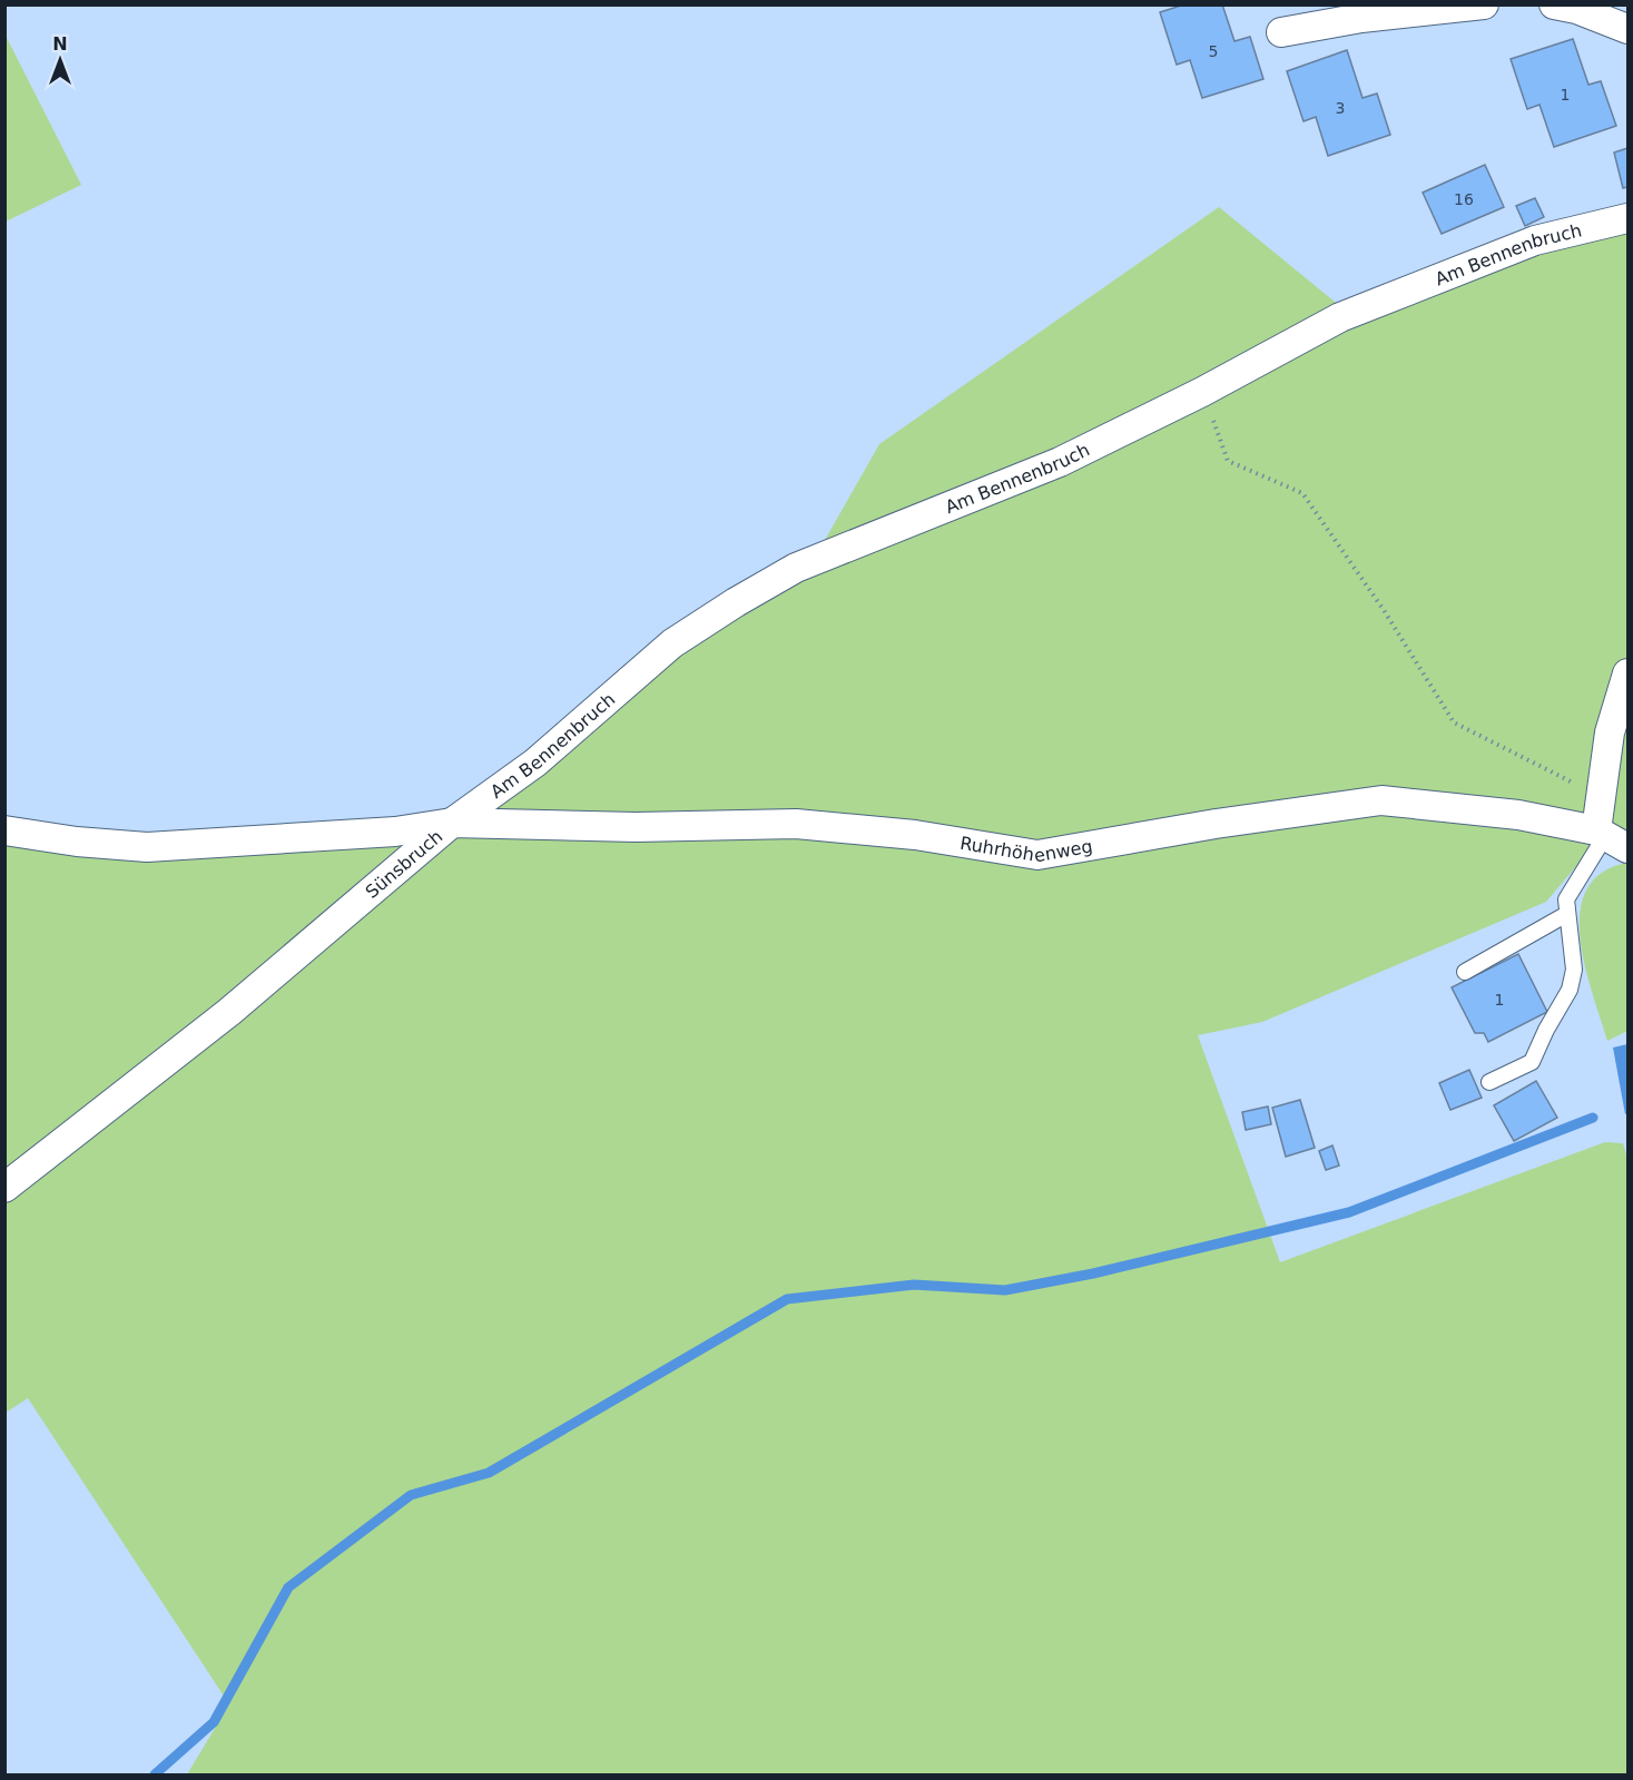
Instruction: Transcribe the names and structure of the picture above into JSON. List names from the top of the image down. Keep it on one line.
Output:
{"streets":{"street":["Am Bennenbruch","Ruhrhöhenweg","Sünsbruch"]},"crossings":[["Am Bennenbruch","Ruhrhöhenweg"],["Am Bennenbruch","Sünsbruch"],["Ruhrhöhenweg","Sünsbruch"]],"house_numbers":["5","1","3","16","1"],"north":"top"}
